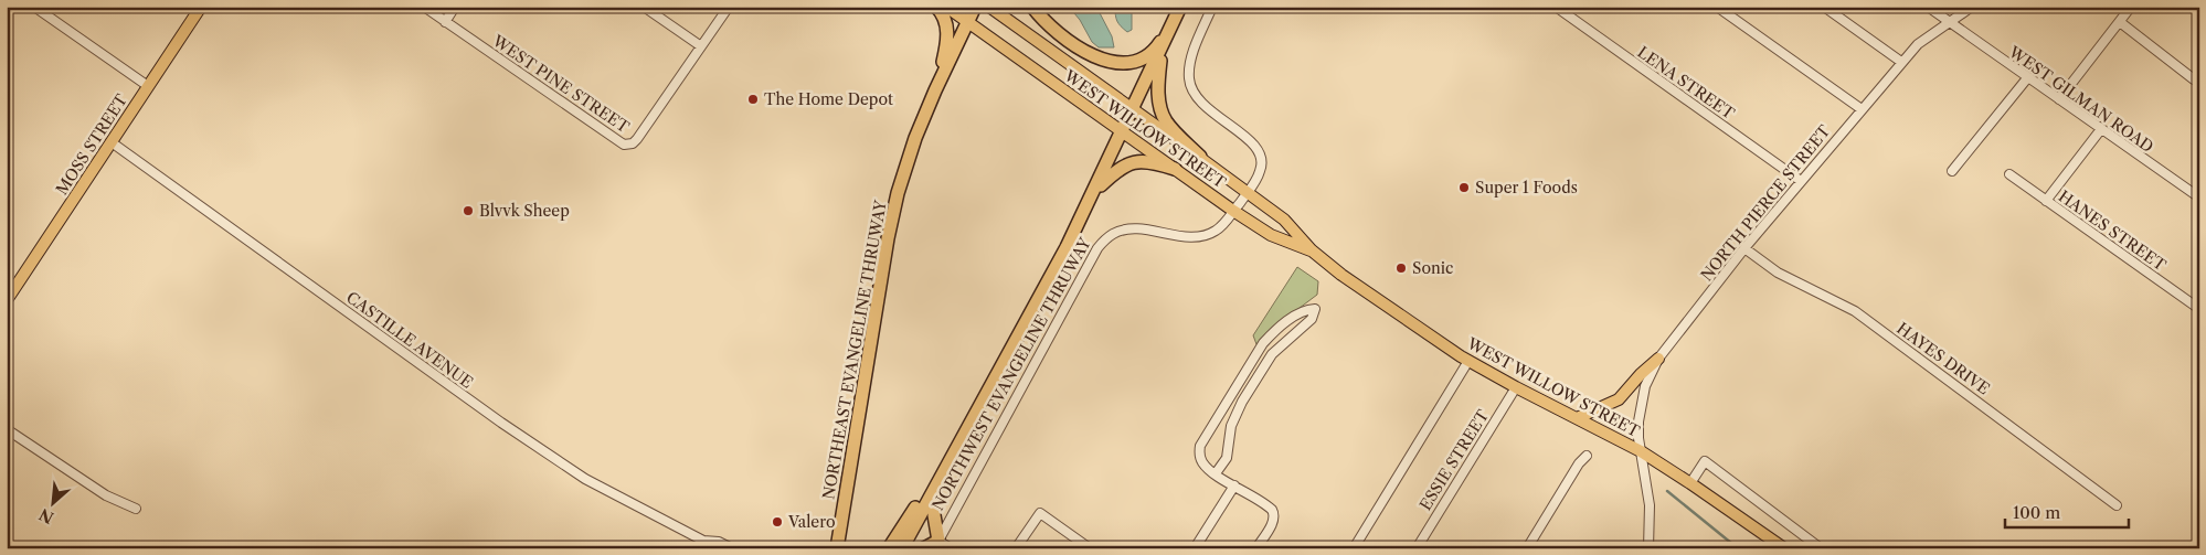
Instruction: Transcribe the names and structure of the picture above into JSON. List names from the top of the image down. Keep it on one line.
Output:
{"streets":{"highway":["NORTHEAST EVANGELINE THRUWAY","NORTHWEST EVANGELINE THRUWAY"],"main road":["WEST WILLOW STREET","MOSS STREET"],"street":["LENA STREET","WEST PINE STREET","WEST GILMAN ROAD","NORTH PIERCE STREET","HANES STREET","CASTILLE AVENUE","HAYES DRIVE","ESSIE STREET"]},"crossings":[["LENA STREET","NORTH PIERCE STREET"],["WEST GILMAN ROAD","NORTH PIERCE STREET"],["WEST WILLOW STREET","NORTH PIERCE STREET"],["WEST WILLOW STREET","NORTHEAST EVANGELINE THRUWAY"],["WEST WILLOW STREET","NORTHWEST EVANGELINE THRUWAY"],["WEST WILLOW STREET","ESSIE STREET"],["MOSS STREET","CASTILLE AVENUE"],["NORTH PIERCE STREET","HAYES DRIVE"]],"places":["The Home Depot","Super 1 Foods","Blvvk Sheep","Sonic","Valero"],"scale_bar":"100 m","north":"bottom left"}
